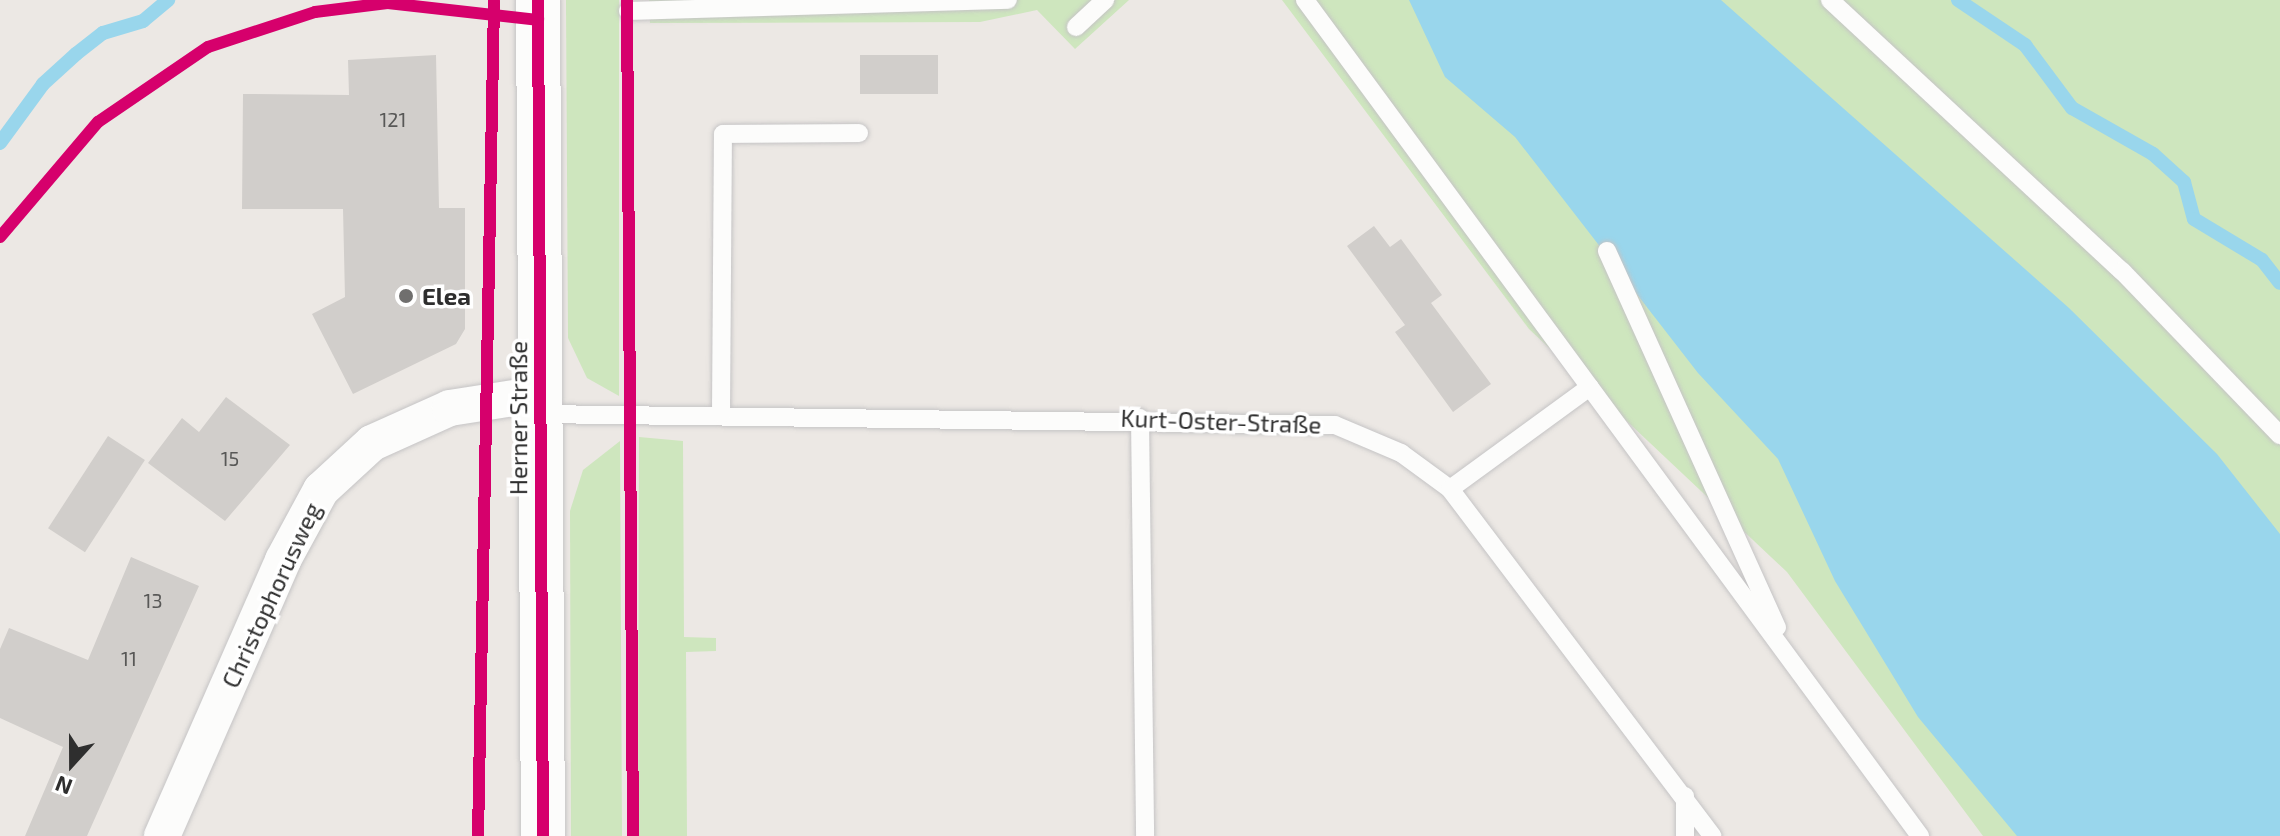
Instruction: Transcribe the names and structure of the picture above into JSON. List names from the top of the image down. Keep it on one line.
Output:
{"streets":{"main road":["Herner Straße"],"street":["Christophorusweg"],"lane":["Kurt-Oster-Straße"]},"crossings":[["Herner Straße","Kurt-Oster-Straße"],["Herner Straße","Christophorusweg"],["Kurt-Oster-Straße","Christophorusweg"]],"places":["Elea"],"house_numbers":["121","15","13","11"],"north":"bottom"}
